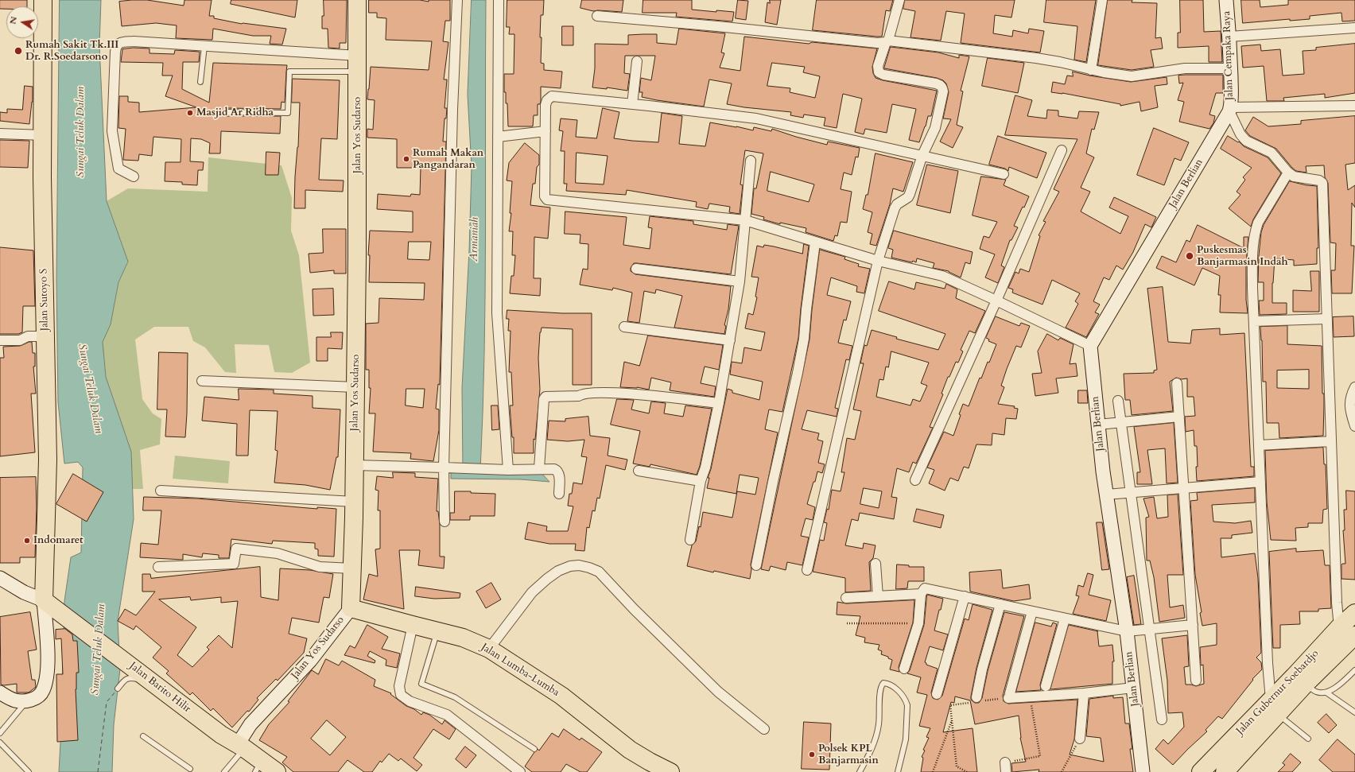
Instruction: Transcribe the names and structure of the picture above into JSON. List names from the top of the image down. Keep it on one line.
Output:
{"streets":{"highway":["Jalan Yos Sudarso","Jalan Sutoyo S","Jalan Lumba-Lumba","Jalan Barito Hilir","Jalan Gubernur Soebardjo"],"street":["Jalan Cempaka Raya","Jalan Berlian"]},"crossings":[["Jalan Cempaka Raya","Jalan Berlian"],["Jalan Yos Sudarso","Jalan Lumba-Lumba"],["Jalan Yos Sudarso","Jalan Barito Hilir"],["Jalan Sutoyo S","Jalan Barito Hilir"]],"water":["Sungai Teluk Dalam","Armaniah"],"places":["Rumah Sakit Tk.III Dr. R.Soedarsono","Masjid Ar Ridha","Rumah Makan Pangandaran","Puskesmas Banjarmasin Indah","Indomaret","Polsek KPL Banjarmasin"],"north":"left"}
